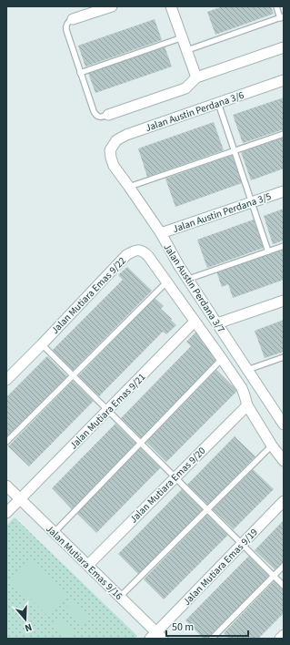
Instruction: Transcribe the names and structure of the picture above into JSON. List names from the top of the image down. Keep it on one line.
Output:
{"streets":{"street":["Jalan Austin Perdana 3/6","Jalan Austin Perdana 3/5","Jalan Austin Perdana 3/7","Jalan Mutiara Emas 9/22","Jalan Mutiara Emas 9/21","Jalan Mutiara Emas 9/20","Jalan Mutiara Emas 9/16","Jalan Mutiara Emas 9/19"]},"crossings":[["Jalan Austin Perdana 3/6","Jalan Austin Perdana 3/7"],["Jalan Austin Perdana 3/5","Jalan Austin Perdana 3/7"],["Jalan Mutiara Emas 9/22","Jalan Mutiara Emas 9/21"],["Jalan Mutiara Emas 9/22","Jalan Mutiara Emas 9/20"],["Jalan Mutiara Emas 9/21","Jalan Mutiara Emas 9/16"],["Jalan Mutiara Emas 9/20","Jalan Mutiara Emas 9/16"],["Jalan Mutiara Emas 9/16","Jalan Mutiara Emas 9/19"]],"scale_bar":"50 m","north":"bottom"}
